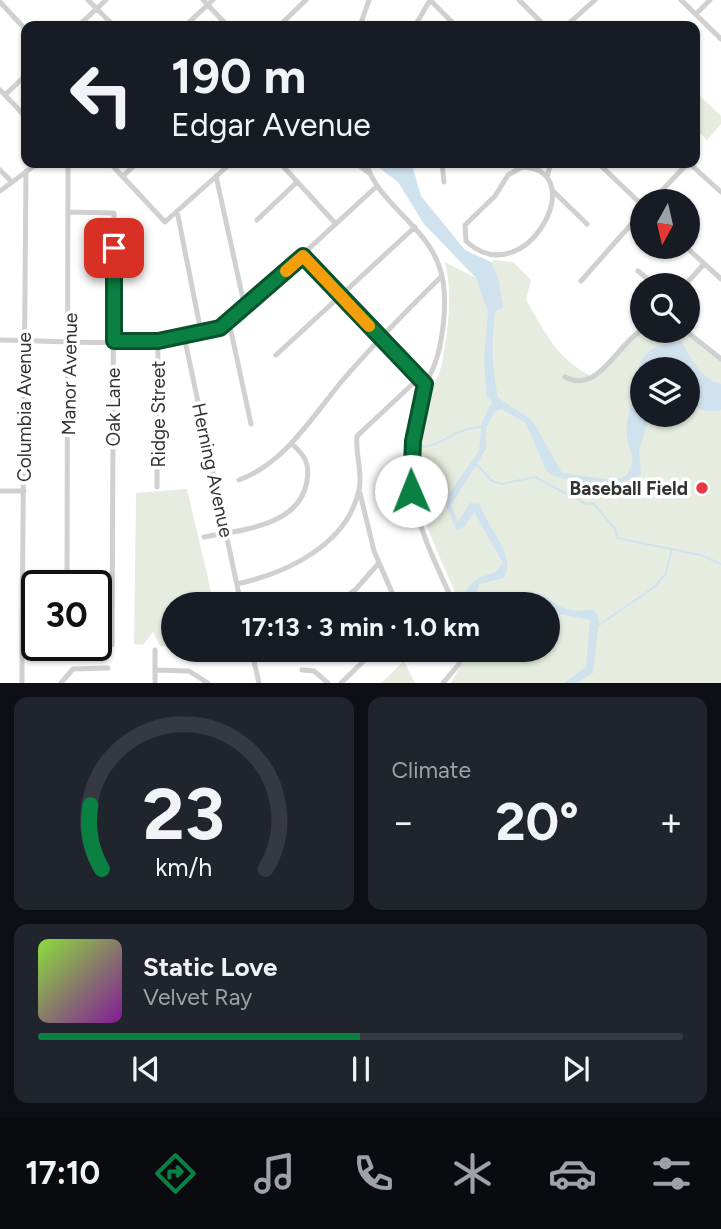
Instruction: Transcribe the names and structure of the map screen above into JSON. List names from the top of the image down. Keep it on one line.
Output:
{"streets":{"street":["Manor Avenue","Columbia Avenue","Oak Lane","Ridge Street","Herning Avenue"]},"crossings":[["Manor Avenue","Oak Lane"]],"places":["Baseball Field"],"north":"bottom","page":{"turn":["190 m","Edgar Avenue"],"limit":"30","trip":"17:13 · 3 min · 1.0 km","tile":"Climate","heat":["−","20°","+"],"song":["Static Love","Velvet Ray"],"tabs":"17:10","gauge":["23","km/h"]}}
